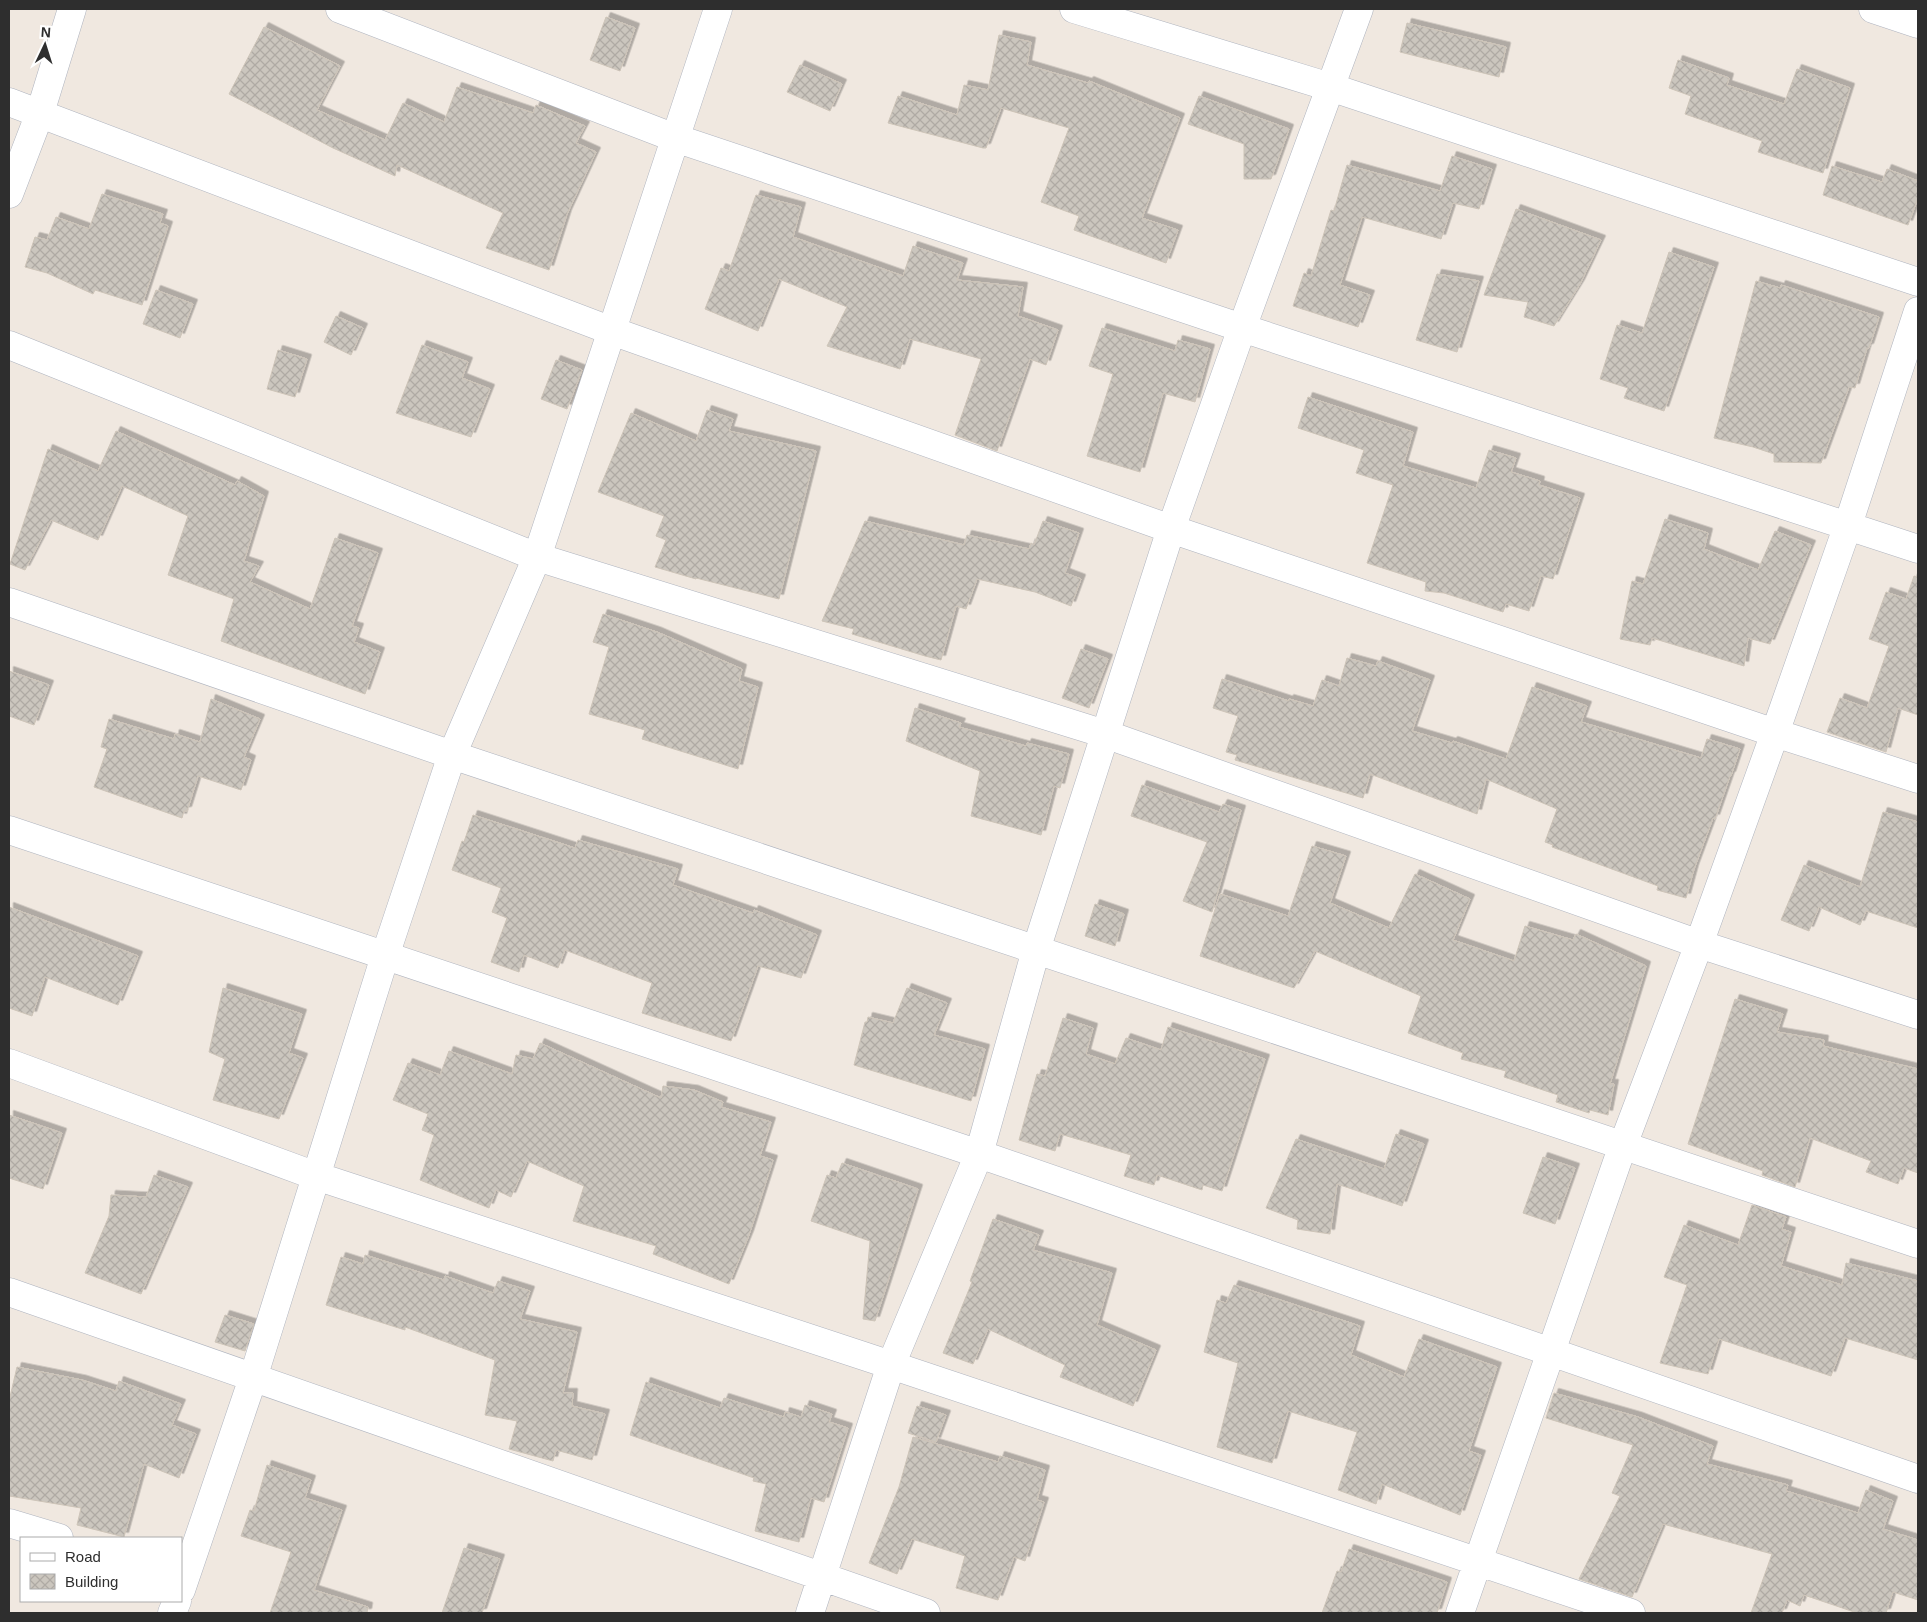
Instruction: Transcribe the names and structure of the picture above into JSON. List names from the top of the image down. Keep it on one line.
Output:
{"legend":["Road","Building"],"north":"top"}
